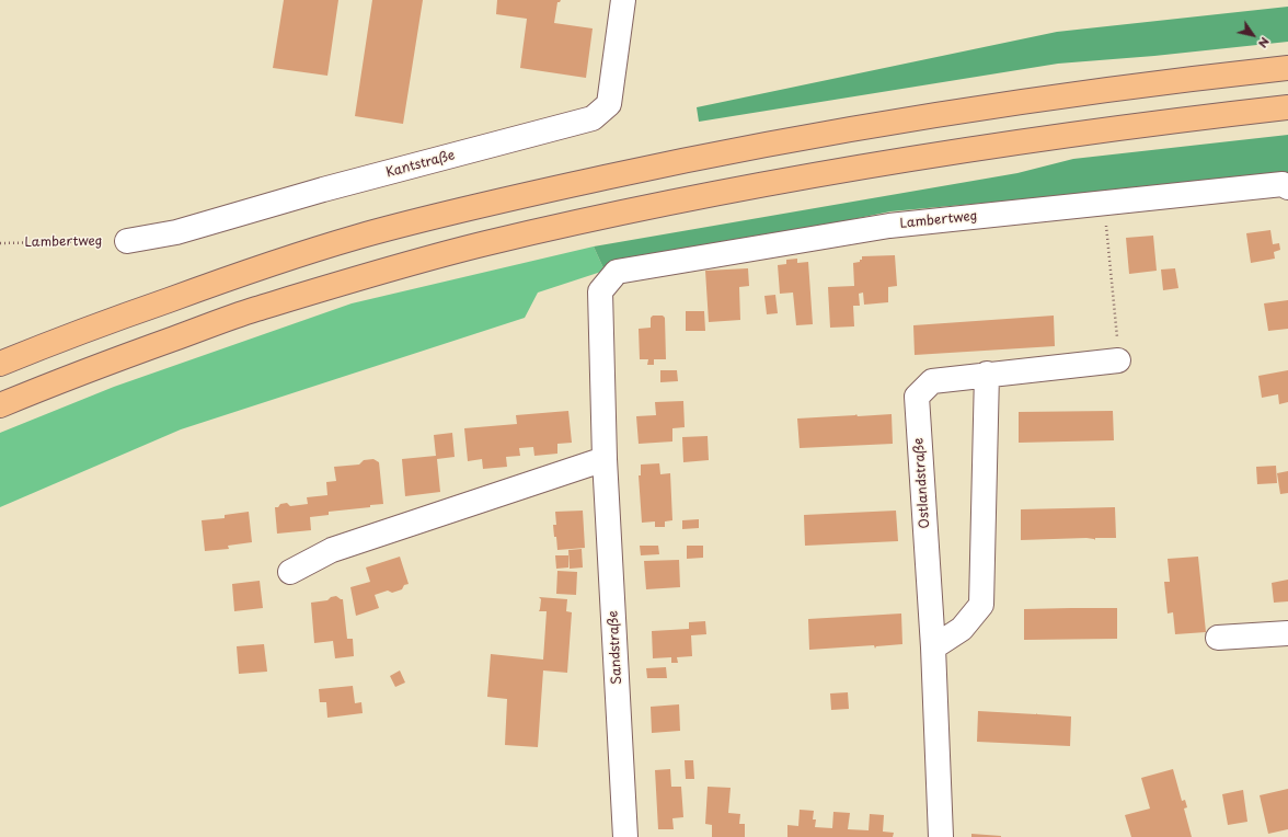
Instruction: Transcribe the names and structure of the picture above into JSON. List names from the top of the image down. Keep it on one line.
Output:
{"streets":{"street":["Kantstraße","Lambertweg","Ostlandstraße","Sandstraße"]},"crossings":[["Kantstraße","Lambertweg"],["Lambertweg","Sandstraße"]],"north":"bottom right"}
